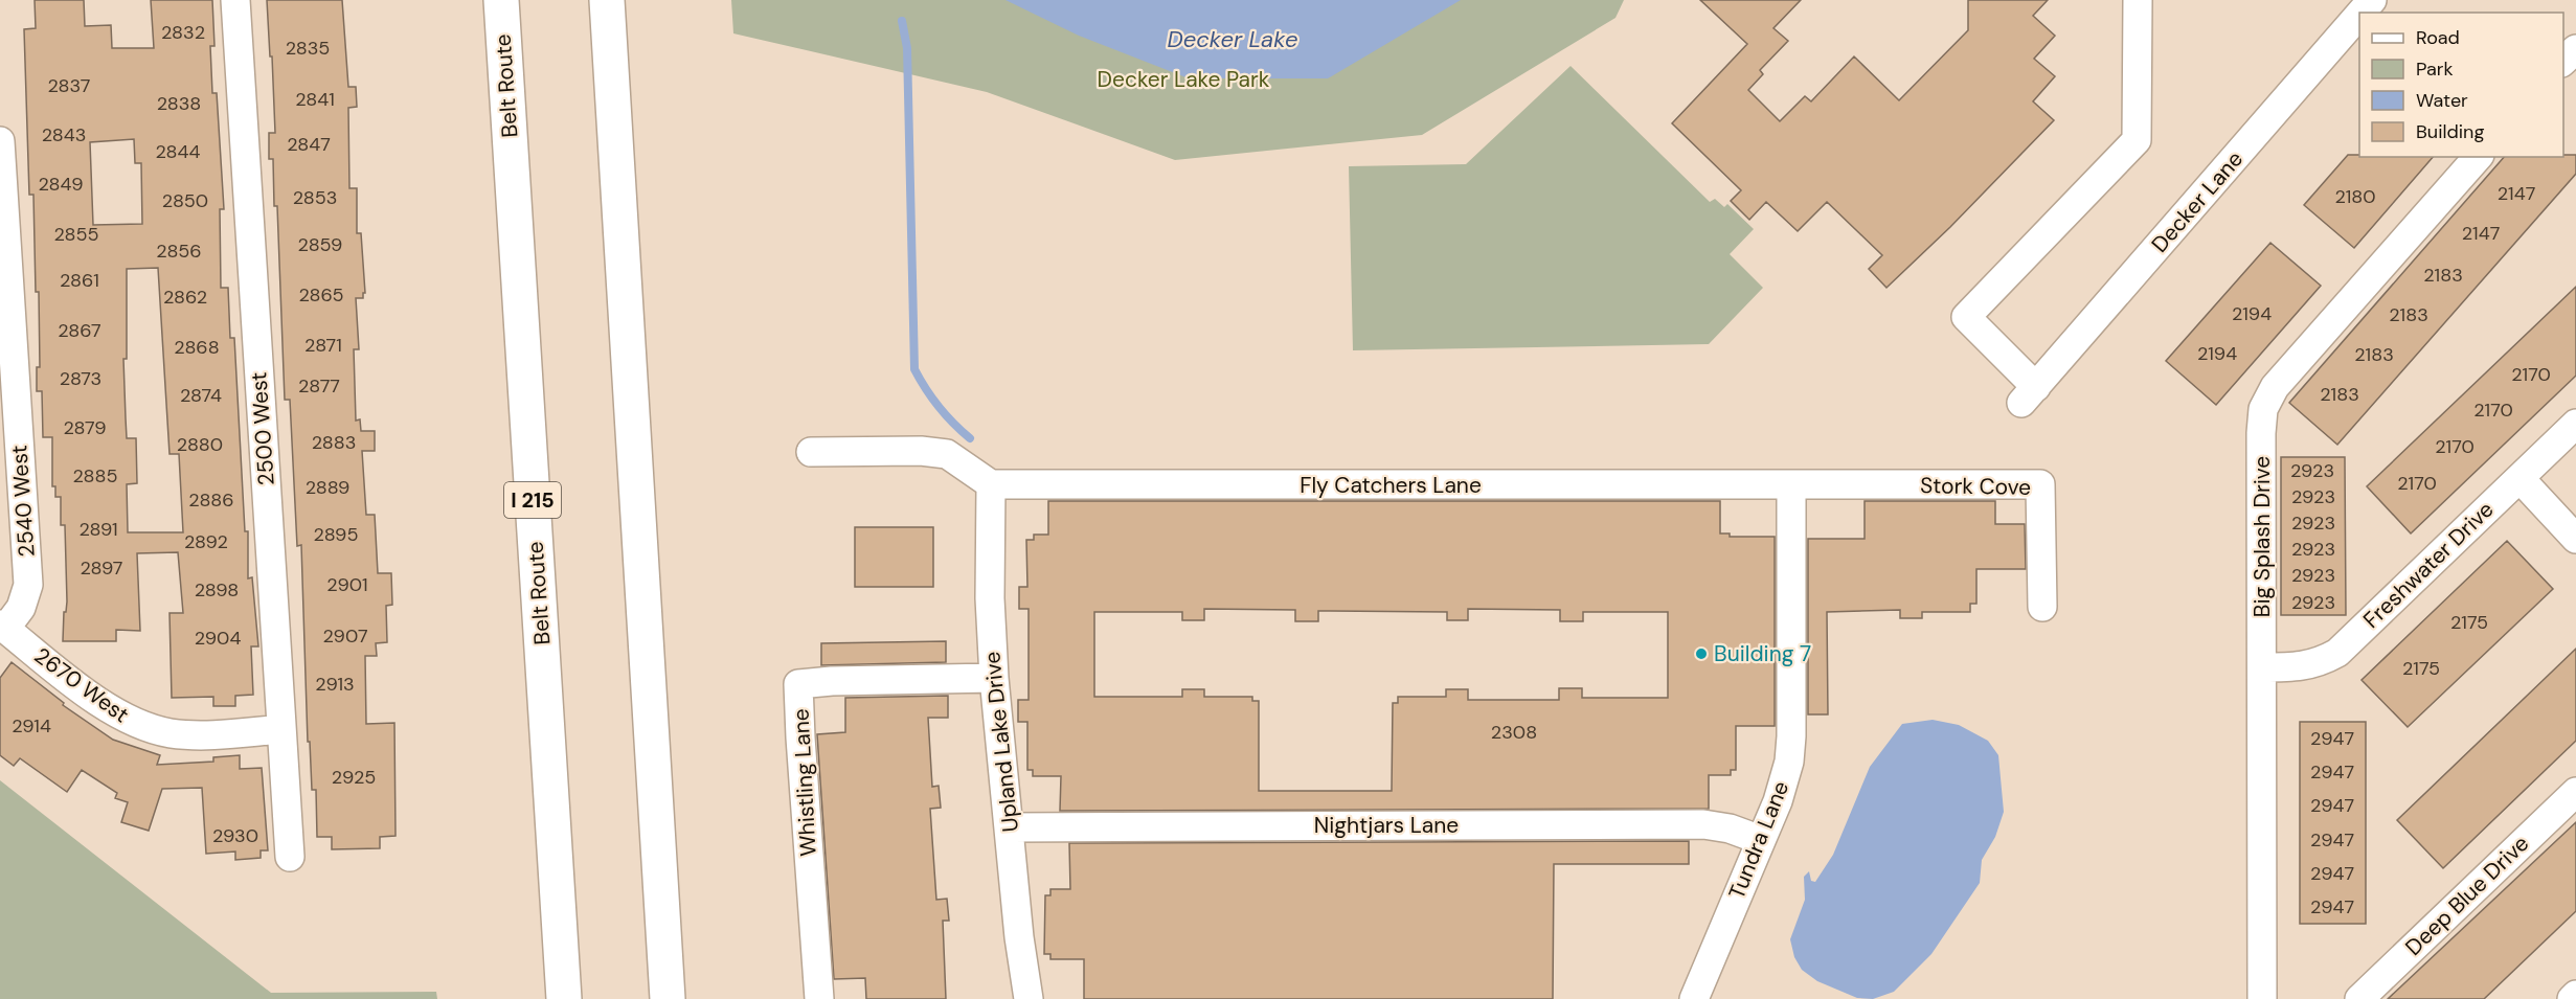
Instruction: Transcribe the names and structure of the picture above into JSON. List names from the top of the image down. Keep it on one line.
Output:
{"streets":{"highway":["Belt Route","I 215"],"street":["Decker Lane","2500 West","Fly Catchers Lane","Stork Cove","2540 West","Big Splash Drive","Freshwater Drive","2670 West","Upland Lake Drive","Whistling Lane","Nightjars Lane","Tundra Lane","Deep Blue Drive"]},"crossings":[["2500 West","2670 West"],["Fly Catchers Lane","Stork Cove"],["Fly Catchers Lane","Upland Lake Drive"],["Fly Catchers Lane","Tundra Lane"],["Stork Cove","Tundra Lane"],["2540 West","2670 West"],["Big Splash Drive","Freshwater Drive"],["Upland Lake Drive","Whistling Lane"],["Upland Lake Drive","Nightjars Lane"],["Nightjars Lane","Tundra Lane"]],"water":["Decker Lake"],"parks":["Decker Lake Park"],"places":["Building 7"],"house_numbers":["2832","2835","2837","2841","2838","2843","2847","2844","2849","2147","2180","2853","2850","2147","2855","2859","2856","2183","2861","2865","2862","2194","2183","2867","2871","2868","2194","2183","2170","2873","2877","2183","2874","2170","2879","2883","2880","2170","2923","2885","2170","2889","2923","2886","2923","2891","2895","2892","2923","2897","2923","2901","2898","2923","2175","2907","2904","2175","2913","2914","2308","2947","2947","2925","2947","2930","2947","2947","2947"],"legend":["Road","Park","Water","Building"]}
